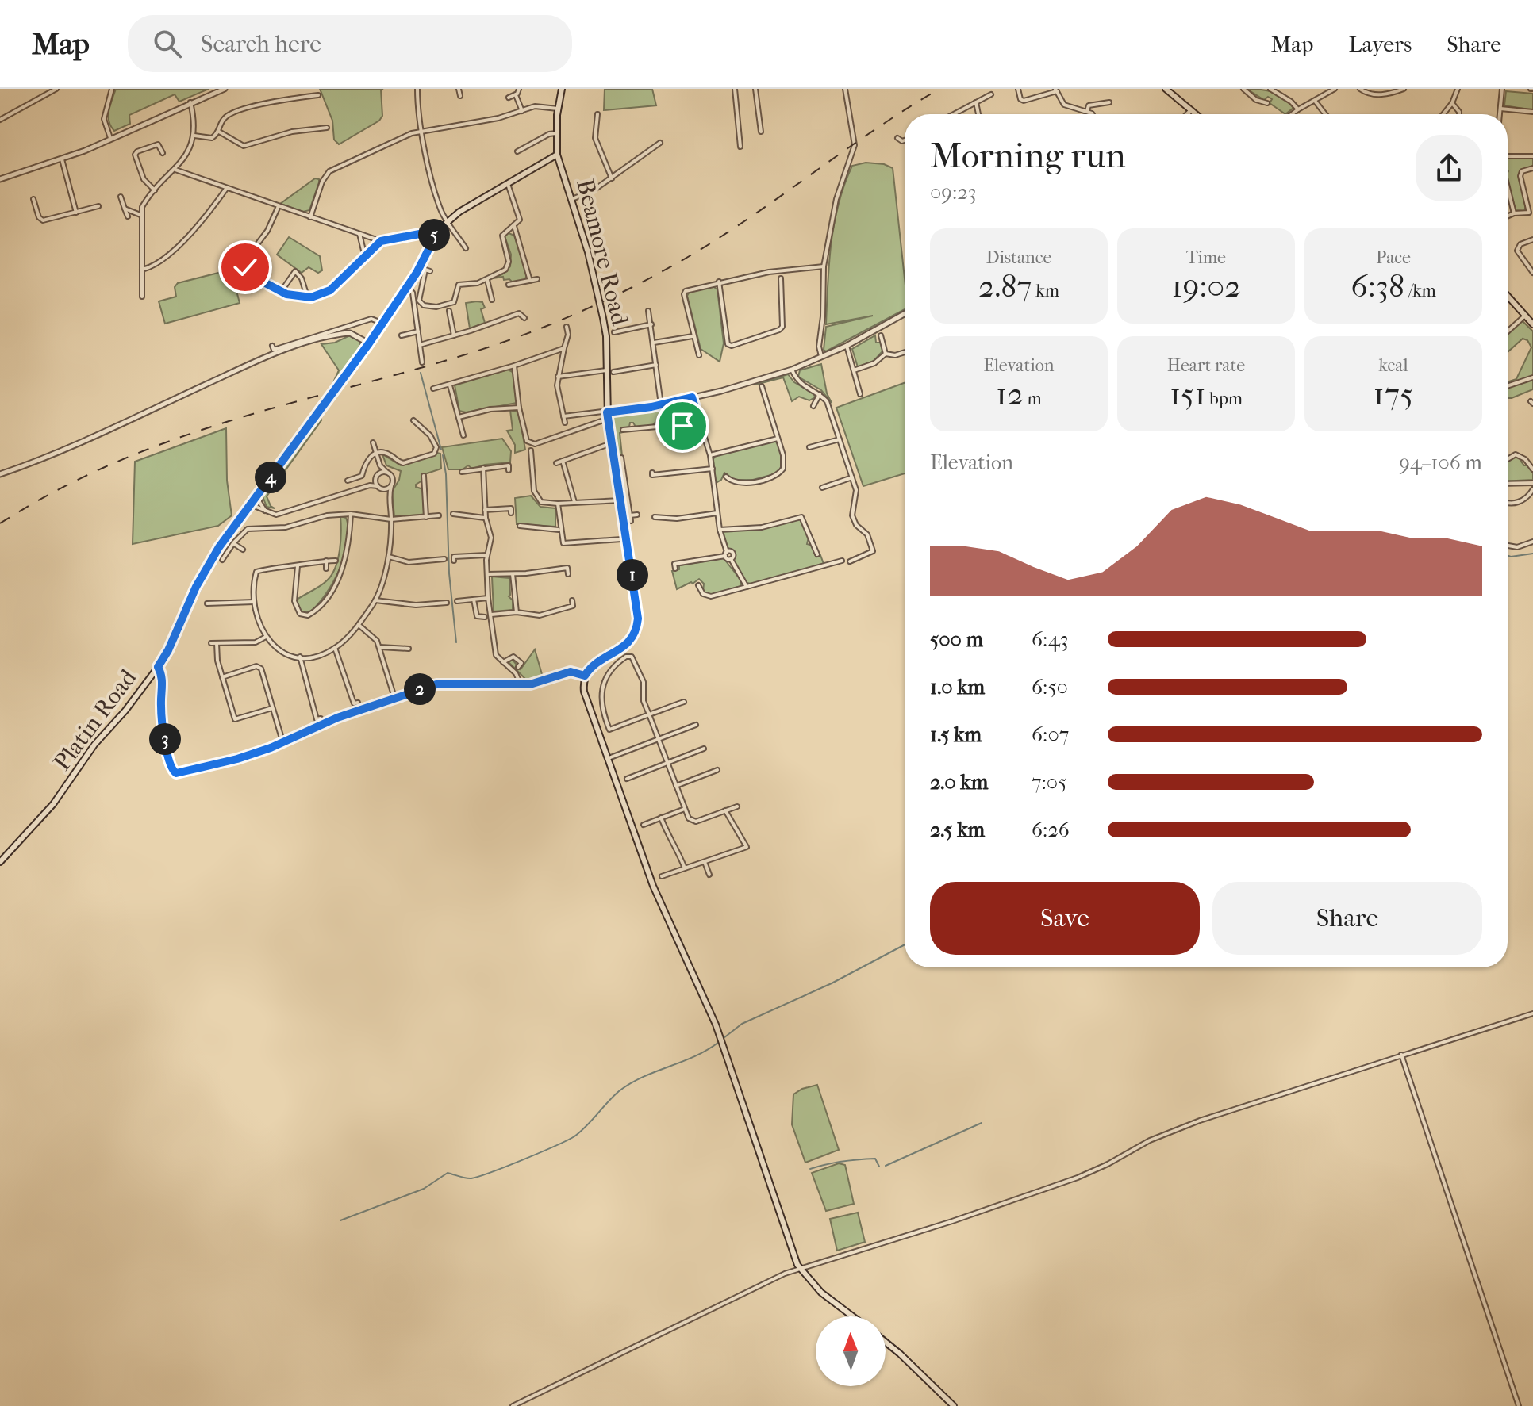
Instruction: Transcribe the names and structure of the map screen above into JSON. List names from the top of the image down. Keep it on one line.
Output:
{"streets":{"main road":["Beamore Road","Platin Road"]},"crossings":[["Beamore Road","Platin Road"]],"north":"top","page":{"header":"Map","search":"Search here","nav":["Map","Layers","Share"],"heading":["Morning run","09:23"],"pins":["5","4","1","2","3"],"stats":[["Distance","2.87 km"],["Time","19:02"],["Pace","6:38 /km"],["Elevation","12 m"],["Heart rate","151 bpm"],["kcal","175"]],"chart":["Elevation","94–106 m"],"list":[{"name":"500 m","note":"6:43"},{"name":"1.0 km","note":"6:50"},{"name":"1.5 km","note":"6:07"},{"name":"2.0 km","note":"7:05"},{"name":"2.5 km","note":"6:26"}],"buttons":["Save","Share"]}}
